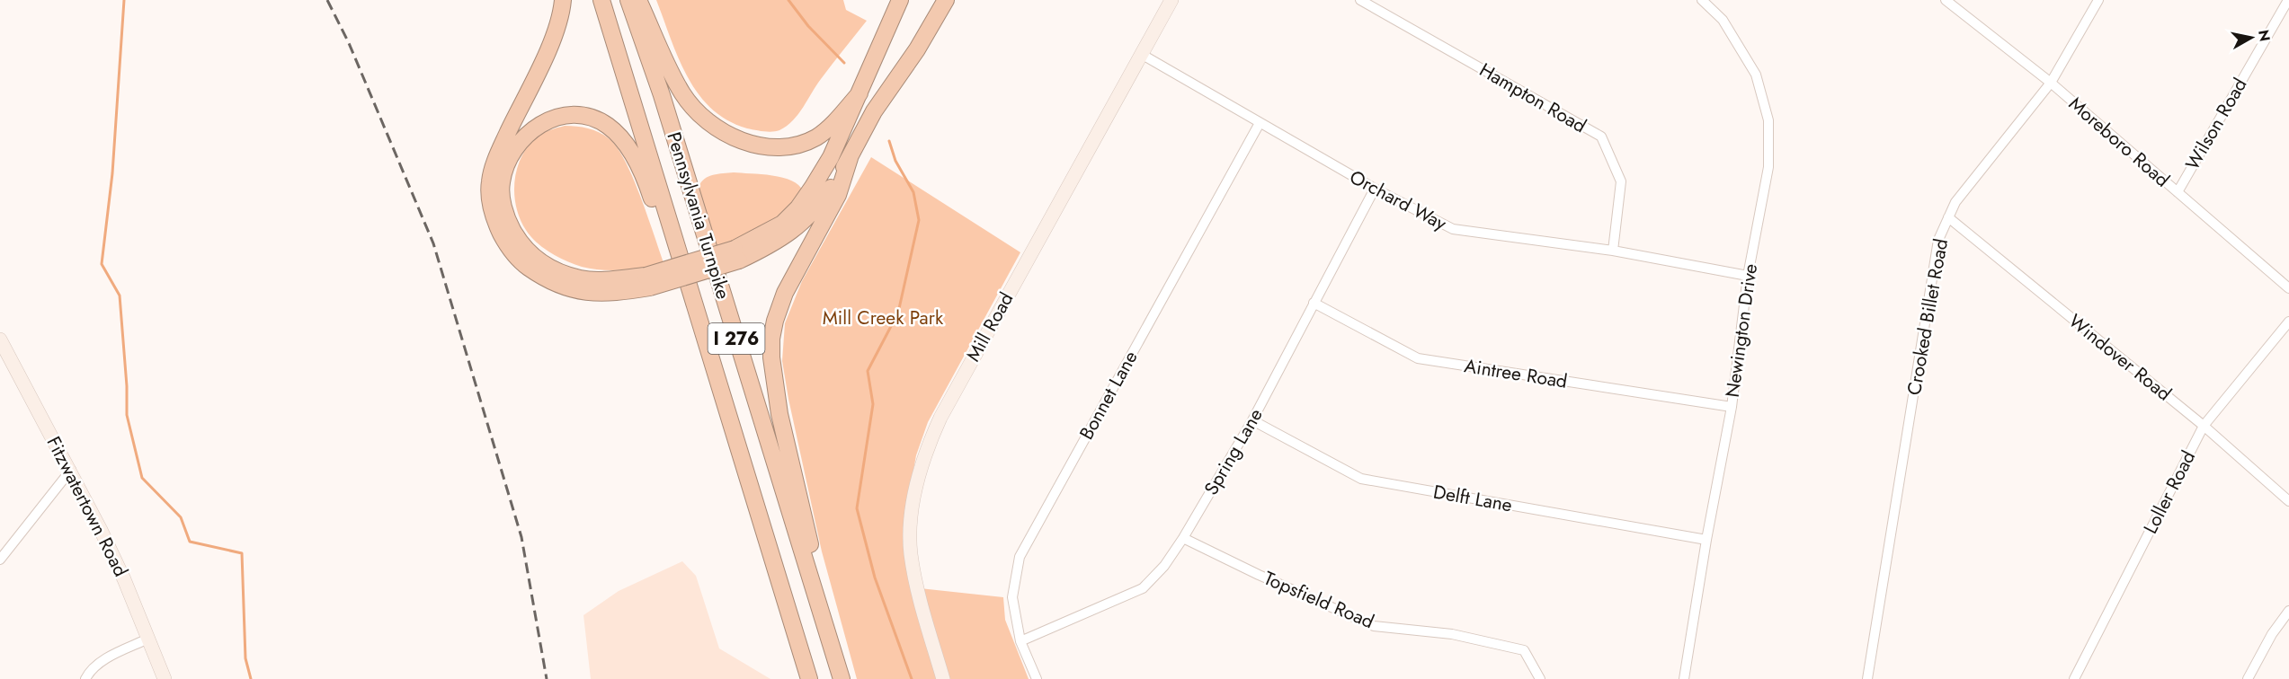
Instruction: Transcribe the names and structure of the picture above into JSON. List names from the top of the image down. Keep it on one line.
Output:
{"streets":{"highway":["Pennsylvania Turnpike","I 276"],"street":["Hampton Road","Wilson Road","Moreboro Road","Orchard Way","Crooked Billet Road","Mill Road","Newington Drive","Windover Road","Aintree Road","Bonnet Lane","Spring Lane","Loller Road","Delft Lane","Fitzwatertown Road","Topsfield Road"]},"crossings":[["Hampton Road","Orchard Way"],["Wilson Road","Moreboro Road"],["Moreboro Road","Crooked Billet Road"],["Orchard Way","Mill Road"],["Orchard Way","Newington Drive"],["Orchard Way","Bonnet Lane"],["Orchard Way","Spring Lane"],["Crooked Billet Road","Windover Road"],["Newington Drive","Aintree Road"],["Newington Drive","Delft Lane"],["Windover Road","Loller Road"],["Aintree Road","Spring Lane"],["Bonnet Lane","Spring Lane"],["Spring Lane","Delft Lane"],["Spring Lane","Topsfield Road"]],"parks":["Mill Creek Park"],"north":"right"}
